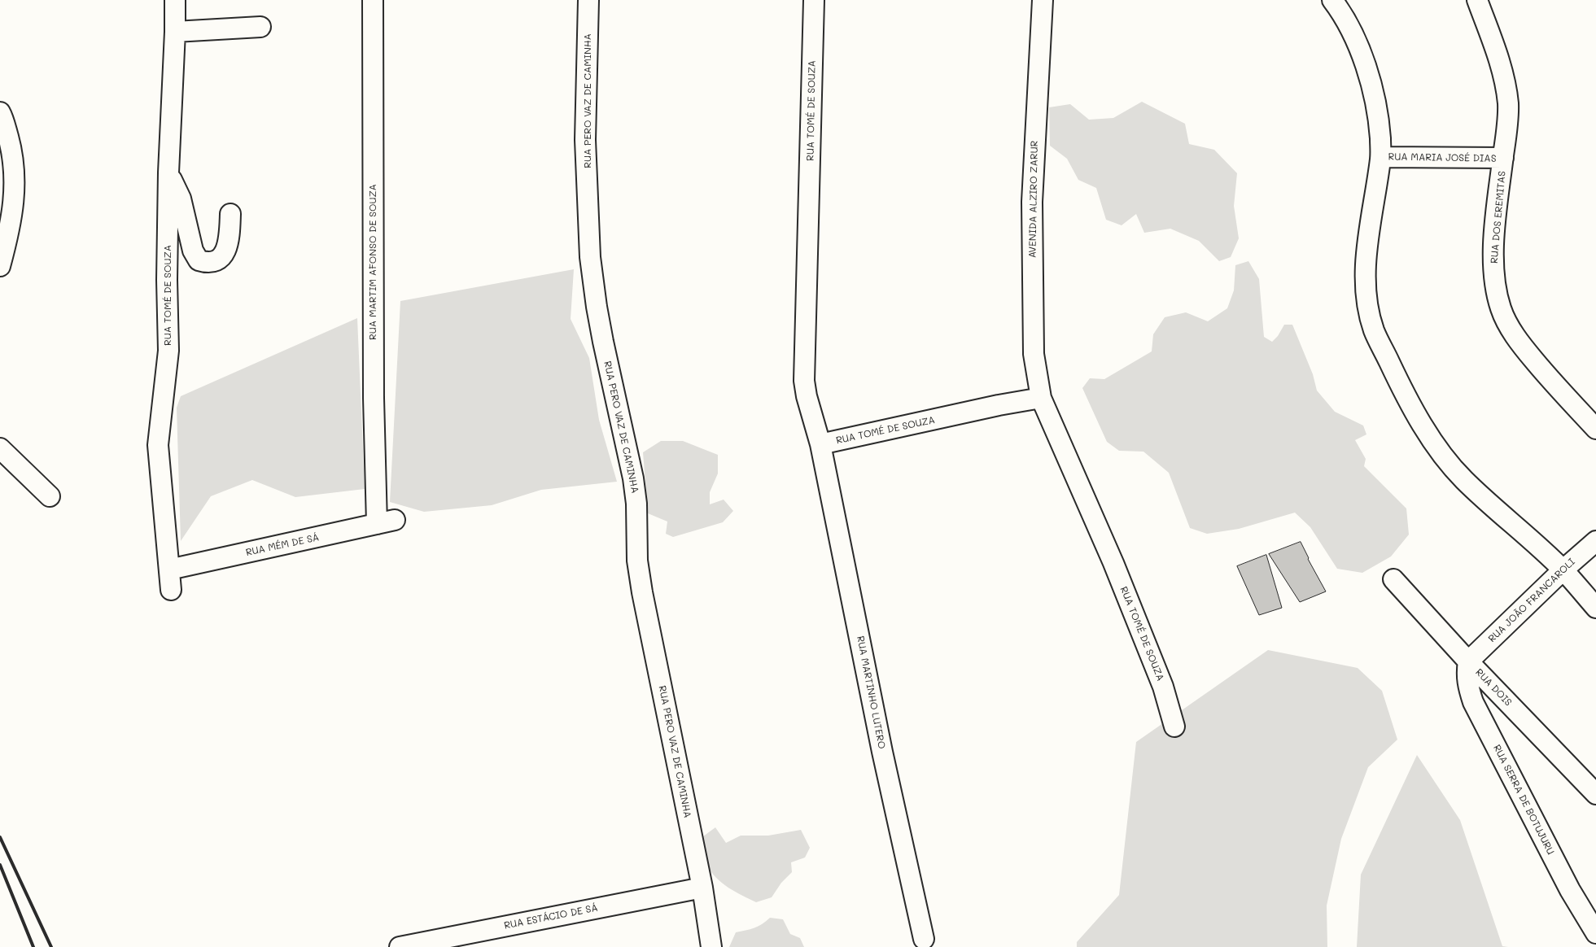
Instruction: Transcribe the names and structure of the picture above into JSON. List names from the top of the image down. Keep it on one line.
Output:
{"streets":{"street":["RUA PERO VAZ DE CAMINHA","RUA TOMÉ DE SOUZA","RUA MARIA JOSÉ DIAS","AVENIDA ALZIRO ZARUR","RUA DOS EREMITAS","RUA MARTIM AFONSO DE SOUZA","RUA MÉM DE SÁ","RUA JOÃO FRANCAROLI","RUA DOIS","RUA MARTINHO LUTERO","RUA SERRA DE BOTUJURU","RUA ESTÁCIO DE SÁ"]},"crossings":[["RUA PERO VAZ DE CAMINHA","RUA ESTÁCIO DE SÁ"],["RUA TOMÉ DE SOUZA","AVENIDA ALZIRO ZARUR"],["RUA TOMÉ DE SOUZA","RUA MÉM DE SÁ"],["RUA TOMÉ DE SOUZA","RUA MARTINHO LUTERO"],["RUA MARIA JOSÉ DIAS","RUA DOS EREMITAS"],["RUA MARTIM AFONSO DE SOUZA","RUA MÉM DE SÁ"],["RUA JOÃO FRANCAROLI","RUA DOIS"],["RUA JOÃO FRANCAROLI","RUA SERRA DE BOTUJURU"],["RUA DOIS","RUA SERRA DE BOTUJURU"]]}
